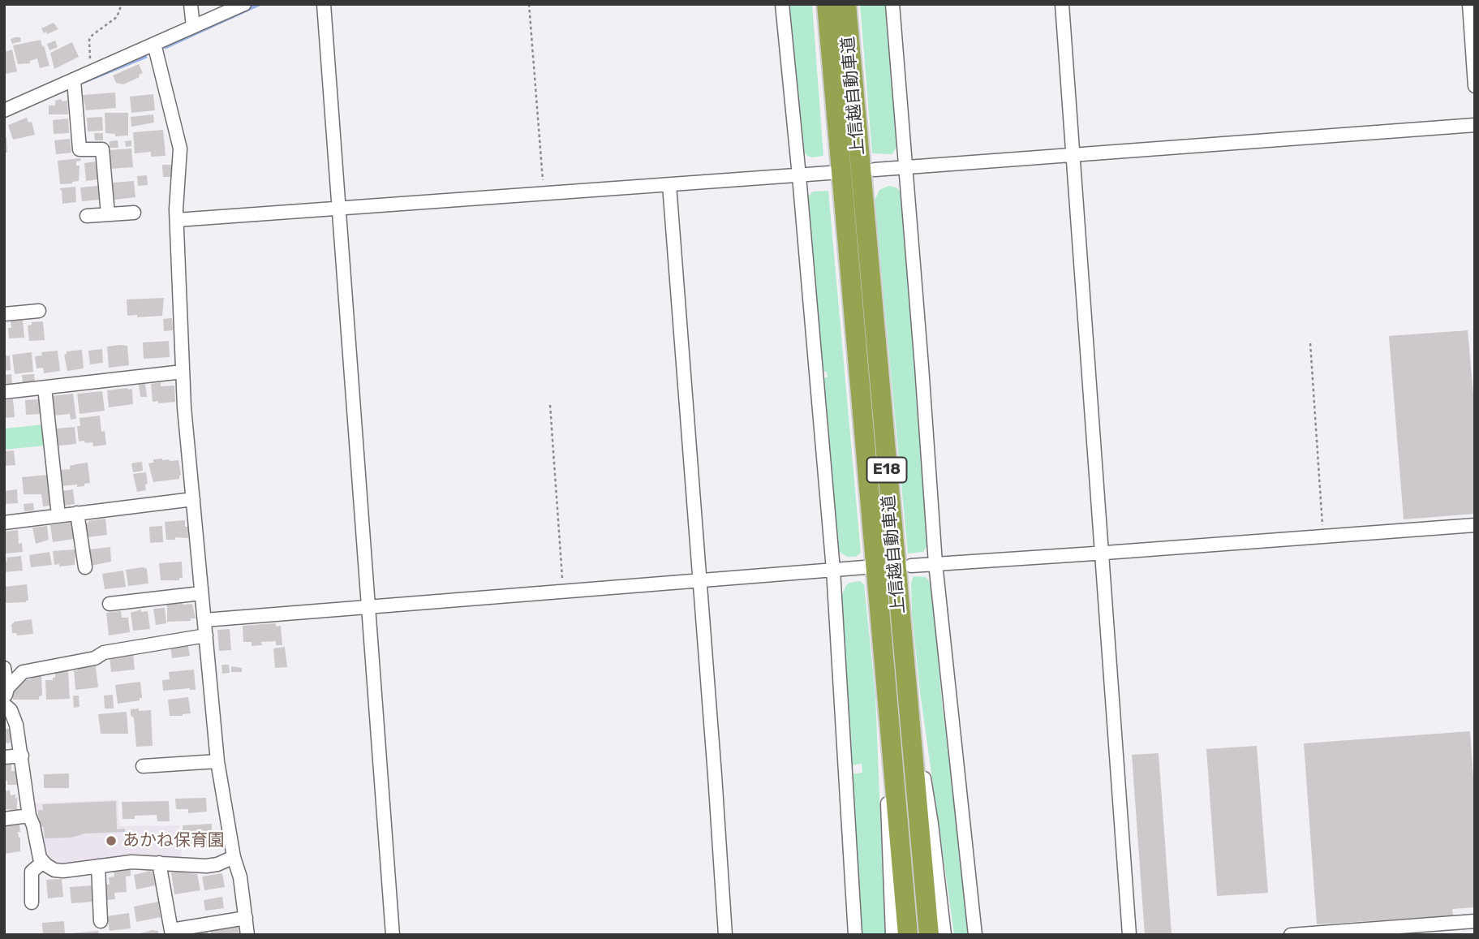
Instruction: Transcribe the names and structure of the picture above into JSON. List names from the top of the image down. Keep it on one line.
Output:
{"streets":{"highway":["上信越自動車道","E18"]},"places":["あかね保育園"]}
